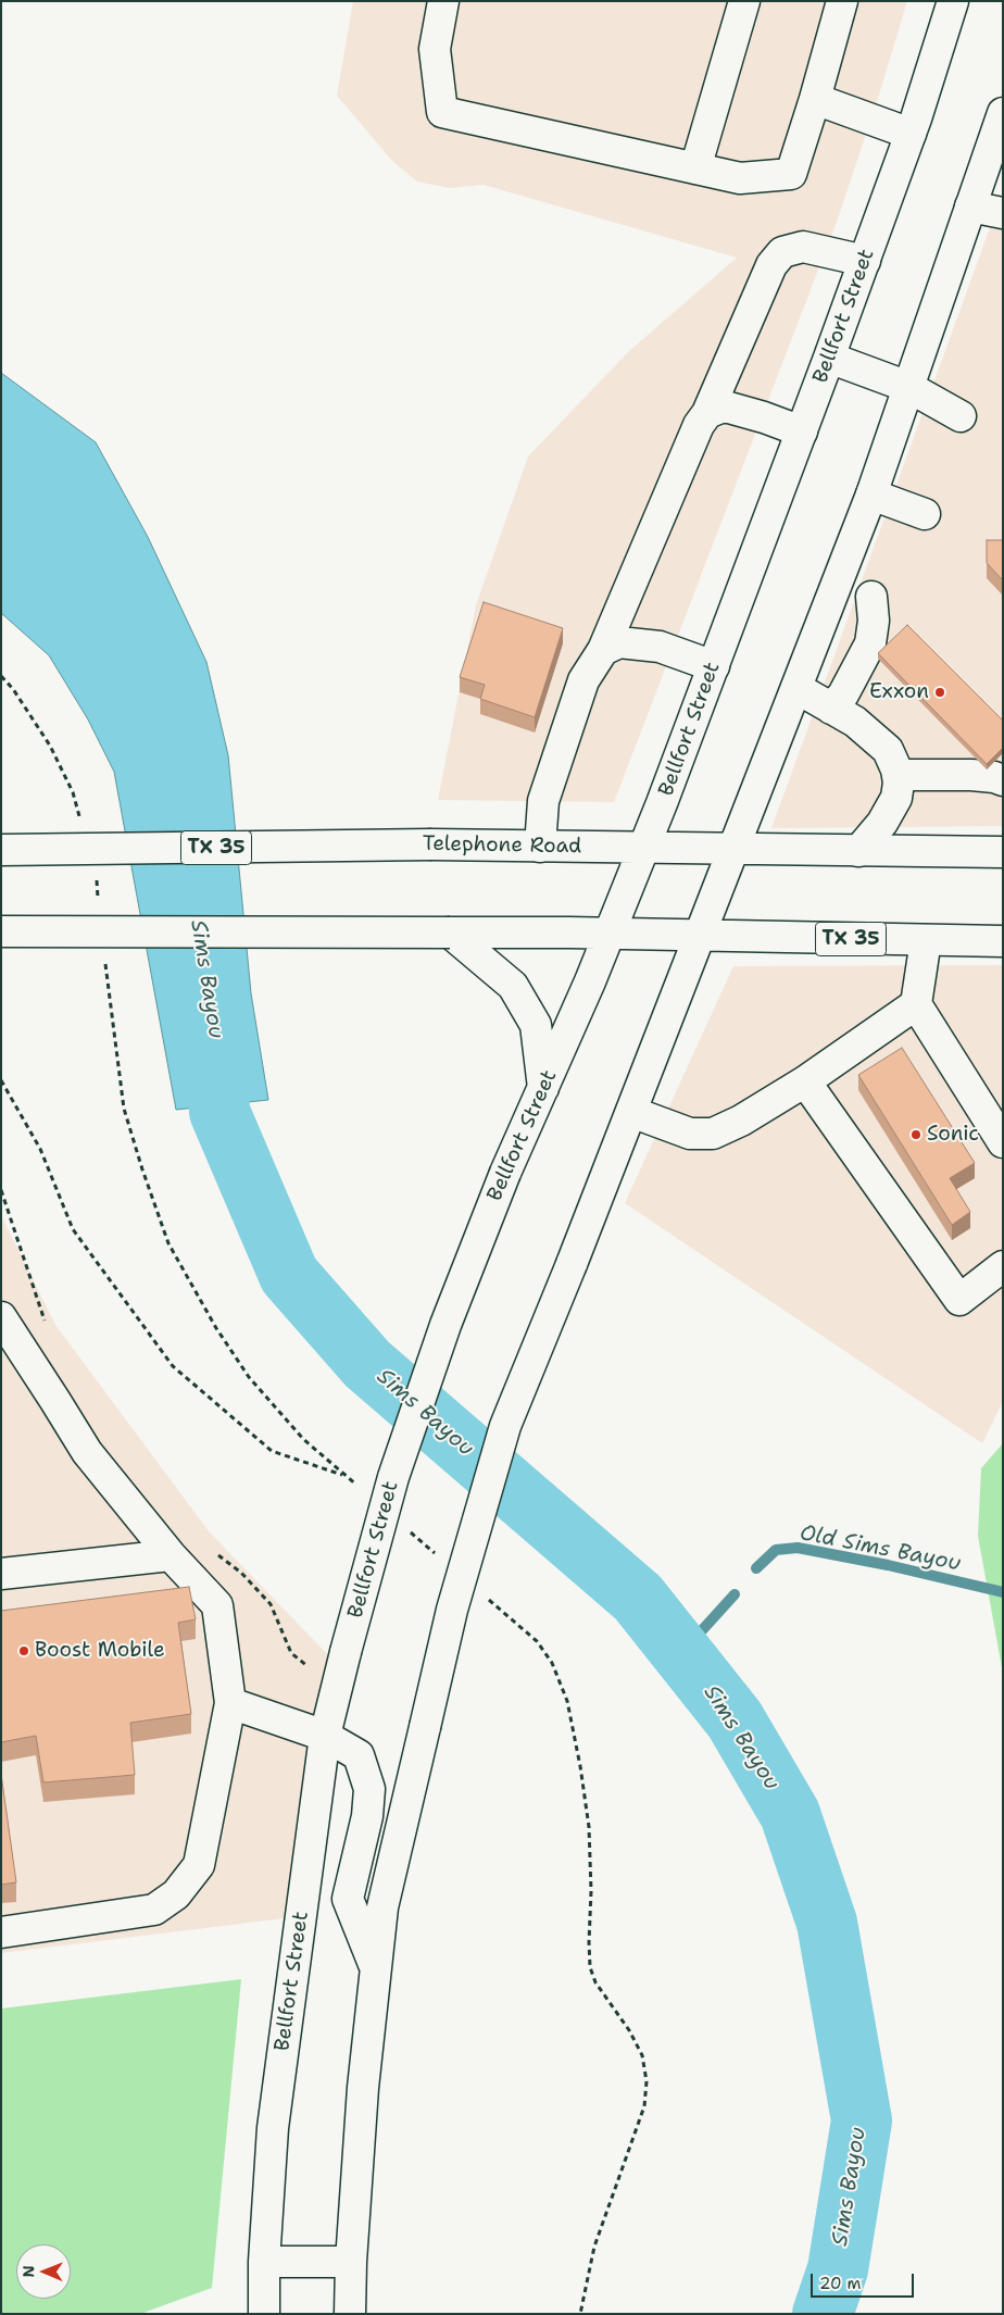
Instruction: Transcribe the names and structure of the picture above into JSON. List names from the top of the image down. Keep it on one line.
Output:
{"streets":{"main road":["Bellfort Street","Telephone Road","TX 35"]},"crossings":[["Bellfort Street","Telephone Road"],["Bellfort Street","TX 35"]],"water":["Sims Bayou","Old Sims Bayou"],"places":["Exxon","Sonic","Boost Mobile"],"scale_bar":"20 m","north":"left"}
